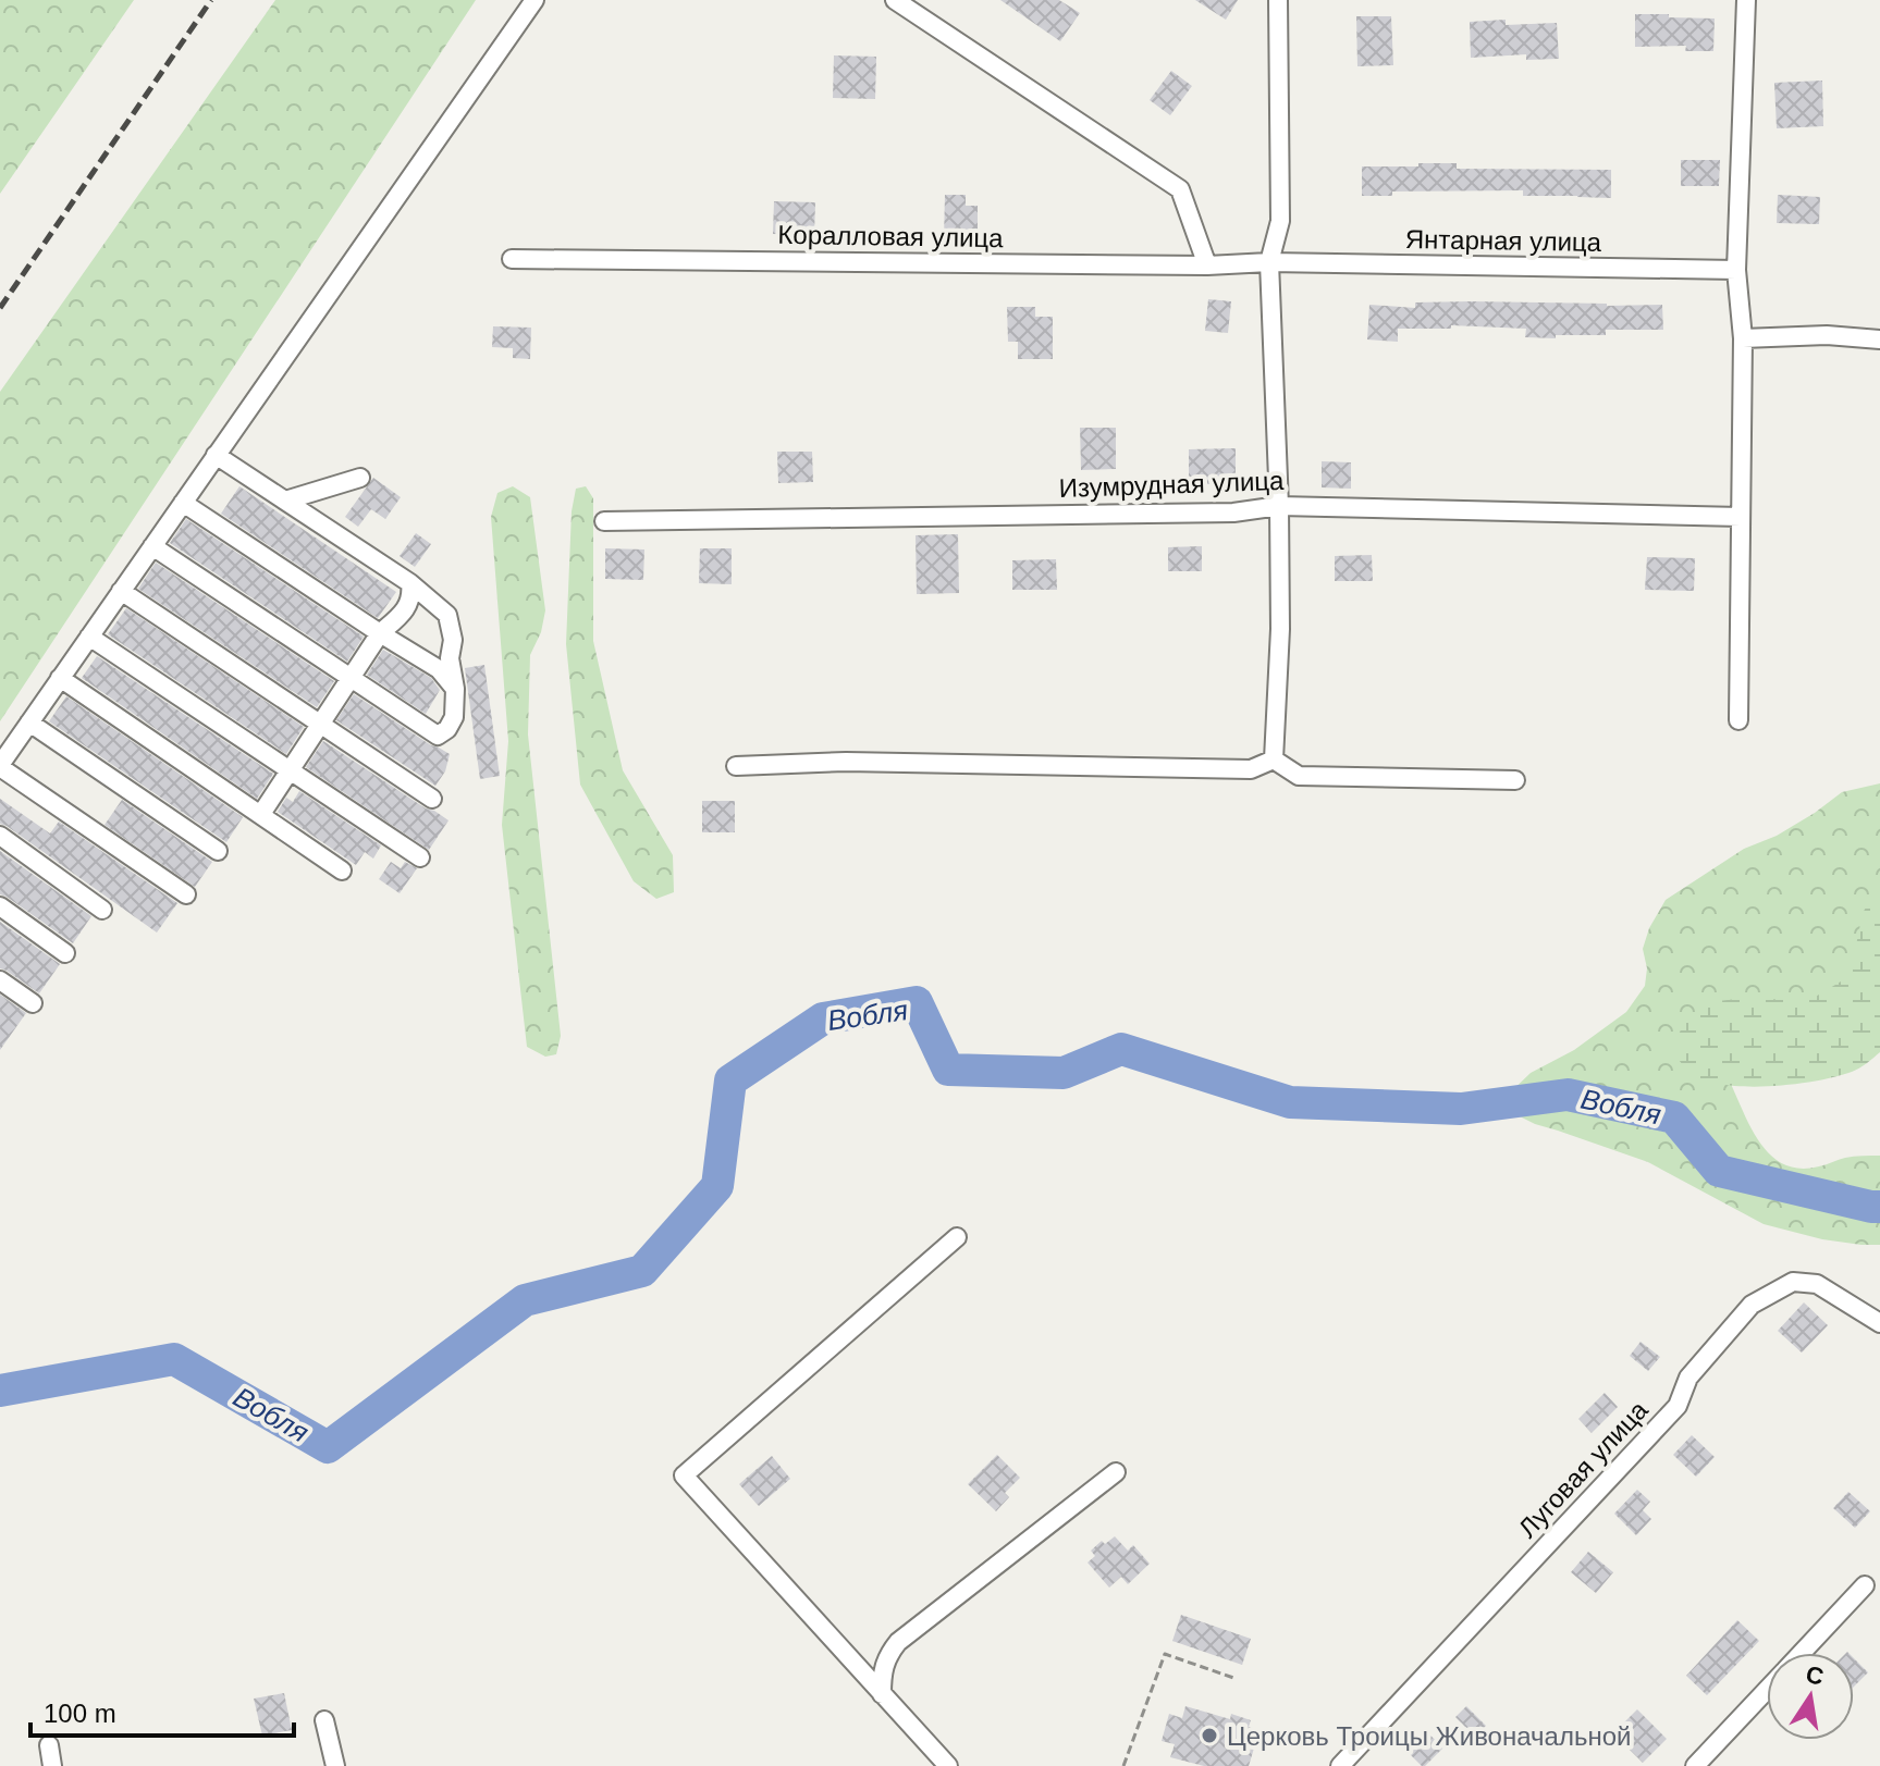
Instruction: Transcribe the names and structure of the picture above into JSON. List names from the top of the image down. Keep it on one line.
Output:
{"streets":{"street":["Коралловая улица","Янтарная улица","Изумрудная улица","Луговая улица"]},"crossings":[["Коралловая улица","Янтарная улица"]],"water":["Вобля"],"places":["Церковь Троицы Живоначальной"],"scale_bar":"100 m","north":"top"}
